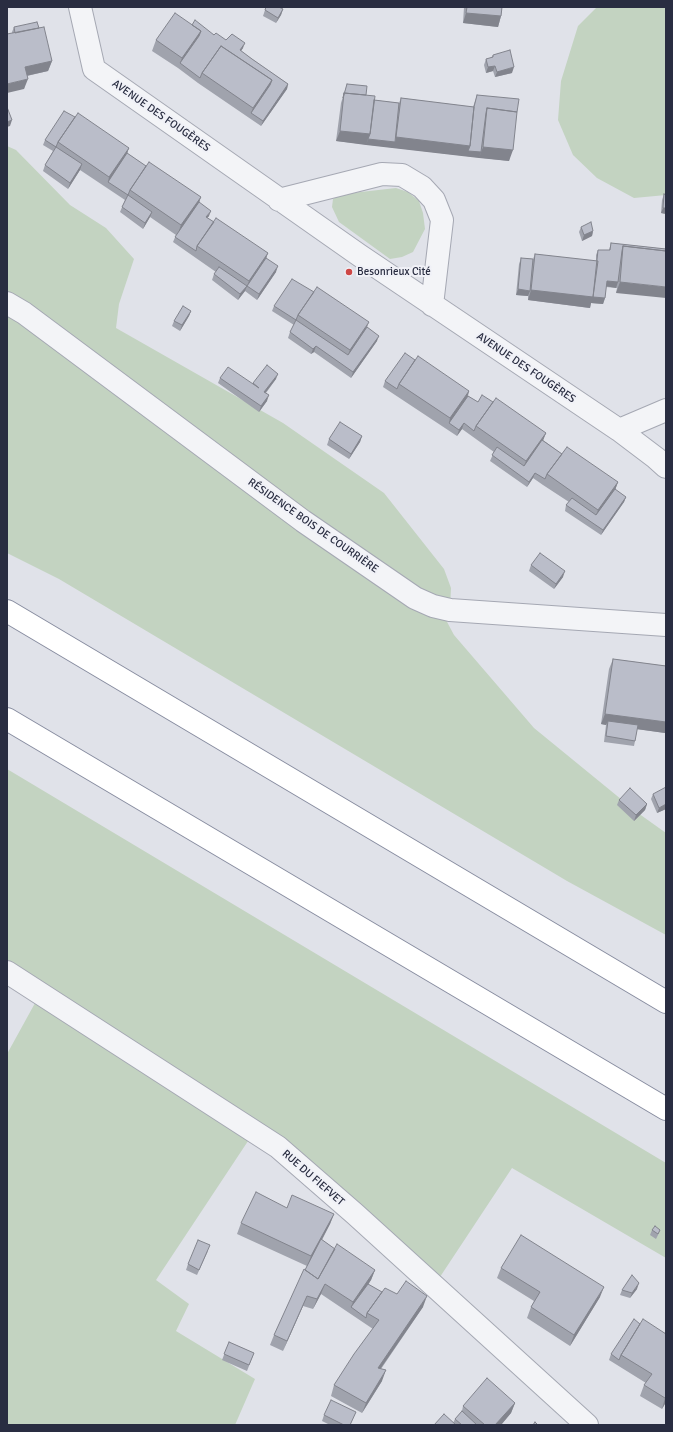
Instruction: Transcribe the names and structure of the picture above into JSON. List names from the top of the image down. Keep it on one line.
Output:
{"streets":{"street":["AVENUE DES FOUGÈRES","RÉSIDENCE BOIS DE COURRIÈRE","RUE DU FIEFVET"]},"places":["Besonrieux Cité"]}
